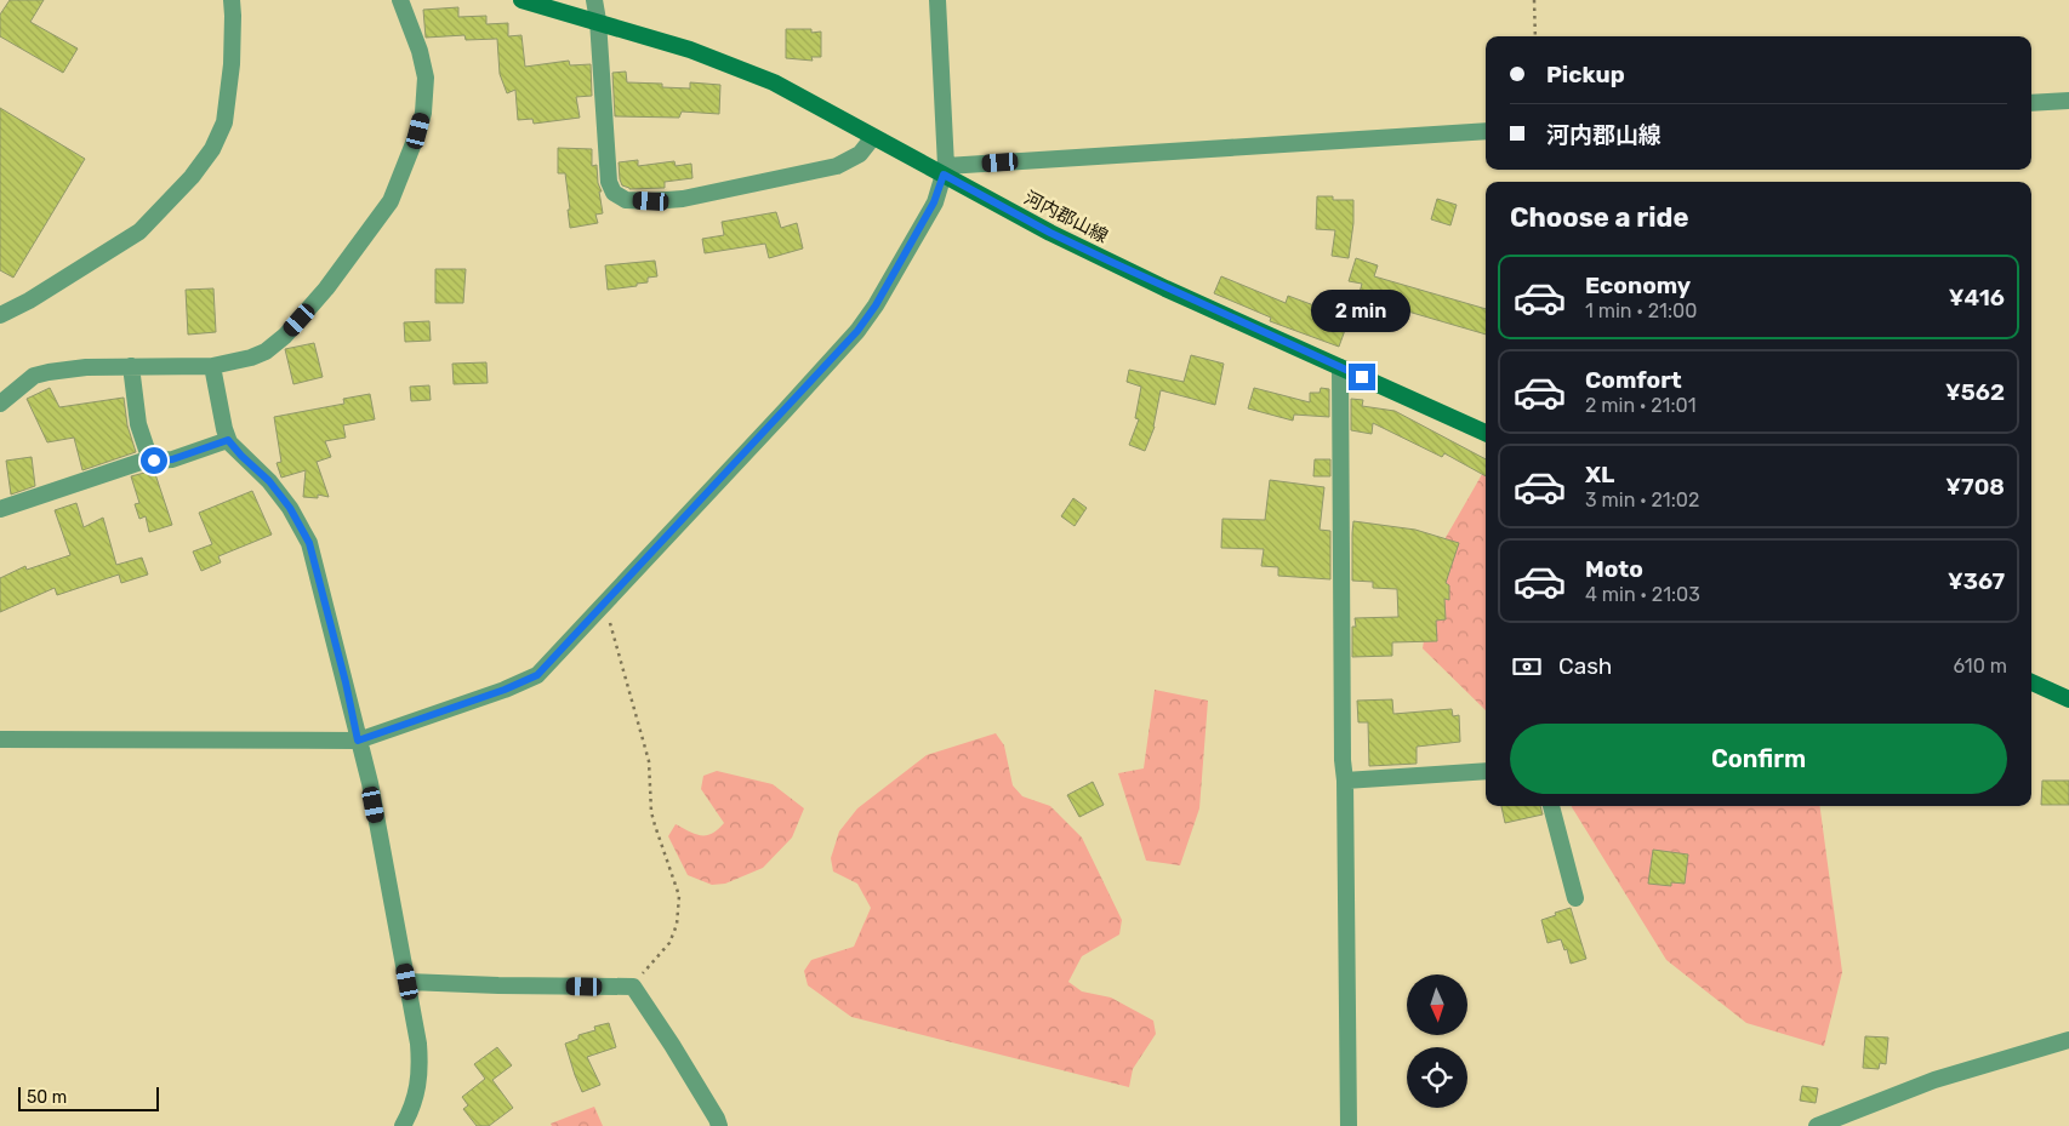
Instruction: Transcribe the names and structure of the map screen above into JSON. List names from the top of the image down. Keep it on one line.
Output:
{"streets":{"main road":["河内郡山線"]},"scale_bar":"50 m","north":"bottom","page":{"banner":["Pickup","河内郡山線"],"heading":"Choose a ride","list":[{"name":"Economy","note":"1 min · 21:00","value":"¥416"},{"name":"Comfort","note":"2 min · 21:01","value":"¥562"},{"name":"XL","note":"3 min · 21:02","value":"¥708"},{"name":"Moto","note":"4 min · 21:03","value":"¥367"}],"bubble":"2 min","pay":["Cash","610 m"],"buttons":"Confirm","scale":"50 m"}}
